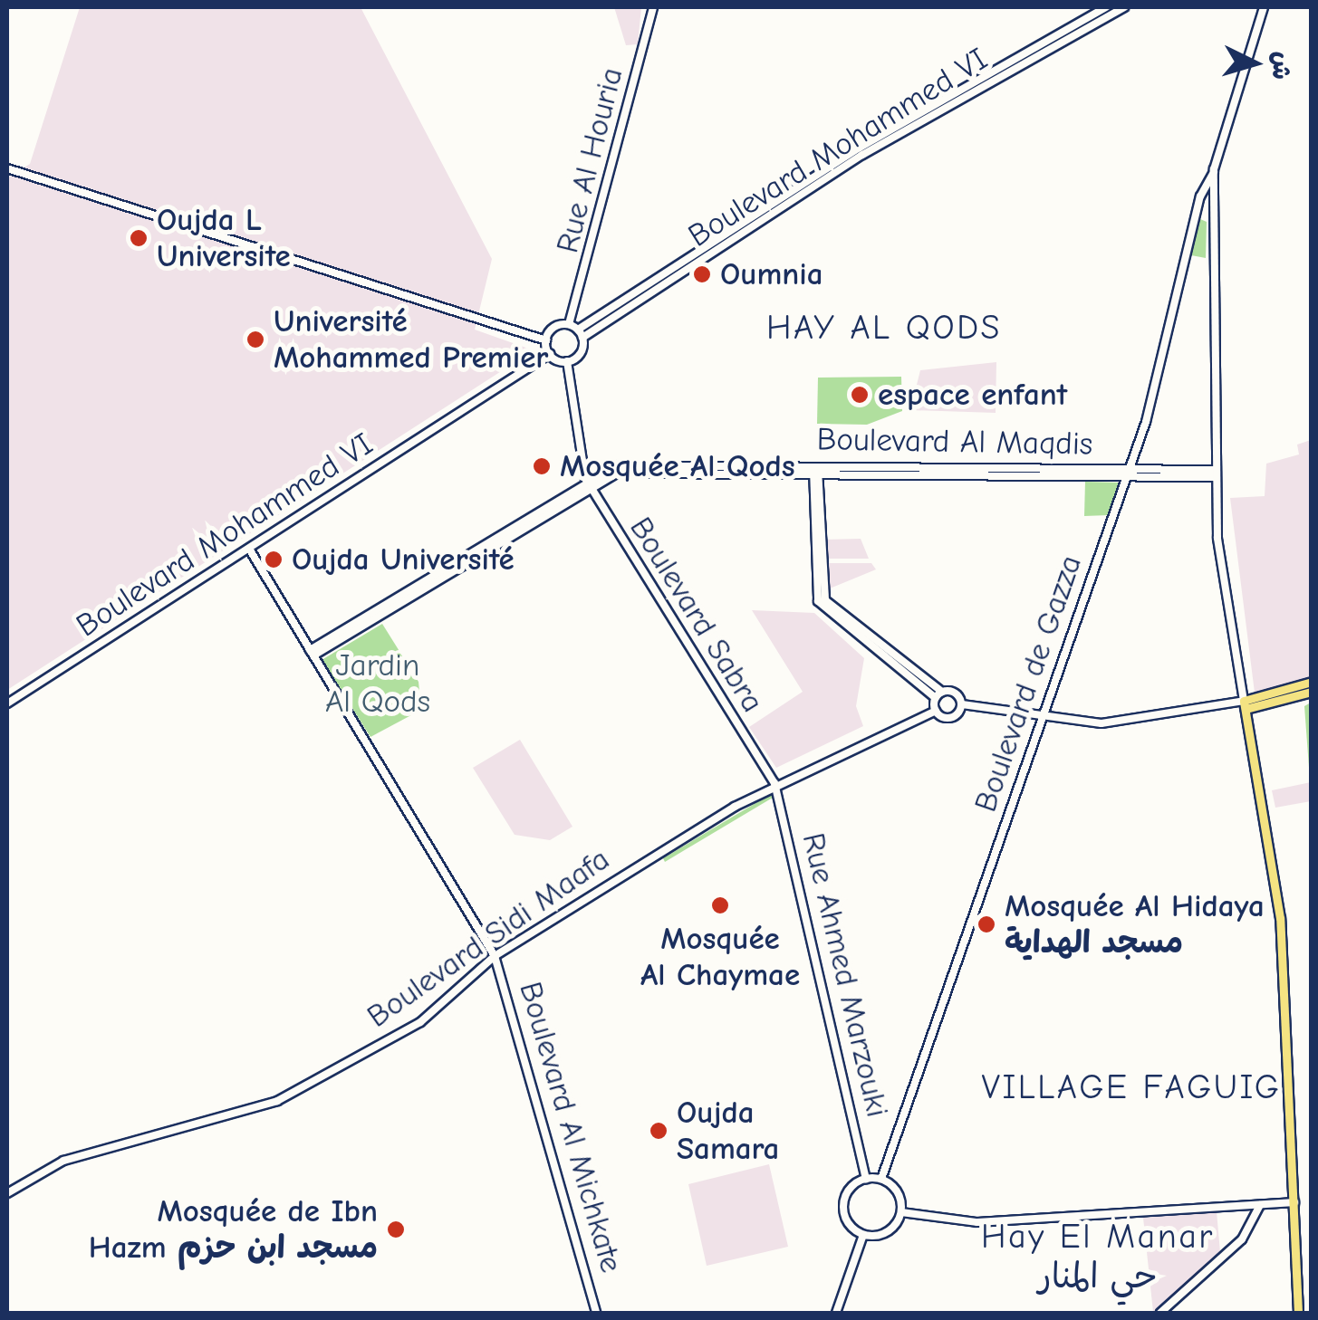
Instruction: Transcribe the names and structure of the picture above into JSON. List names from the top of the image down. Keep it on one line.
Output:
{"streets":{"street":["Boulevard Mohammed VI","Rue Al Houria","Boulevard Al Maqdis","Boulevard Sabra","Boulevard de Gazza","Boulevard Sidi Maafa","Rue Ahmed Marzouki","Boulevard Al Michkate"]},"crossings":[["Boulevard Mohammed VI","Rue Al Houria"],["Boulevard Mohammed VI","Boulevard Sabra"],["Boulevard Mohammed VI","Boulevard Al Michkate"],["Rue Al Houria","Boulevard Sabra"],["Boulevard Al Maqdis","Boulevard Sabra"],["Boulevard Al Maqdis","Boulevard de Gazza"],["Boulevard Al Maqdis","Boulevard Al Michkate"],["Boulevard Sabra","Boulevard Sidi Maafa"],["Boulevard Sabra","Rue Ahmed Marzouki"],["Boulevard de Gazza","Rue Ahmed Marzouki"],["Boulevard Sidi Maafa","Rue Ahmed Marzouki"],["Boulevard Sidi Maafa","Boulevard Al Michkate"]],"districts":["HAY AL QODS","VILLAGE FAGUIG","Hay El Manar حي المنار"],"parks":["Jardin Al Qods"],"places":["Oujda L Universite","Oumnia","Université Mohammed Premier","espace enfant","Mosquée Al Qods","Oujda Université","Mosquée Al Chaymae","Mosquée Al Hidaya مسجد الهداية","Oujda Samara","Mosquée de Ibn Hazm مسجد ابن حزم"],"north":"right"}
